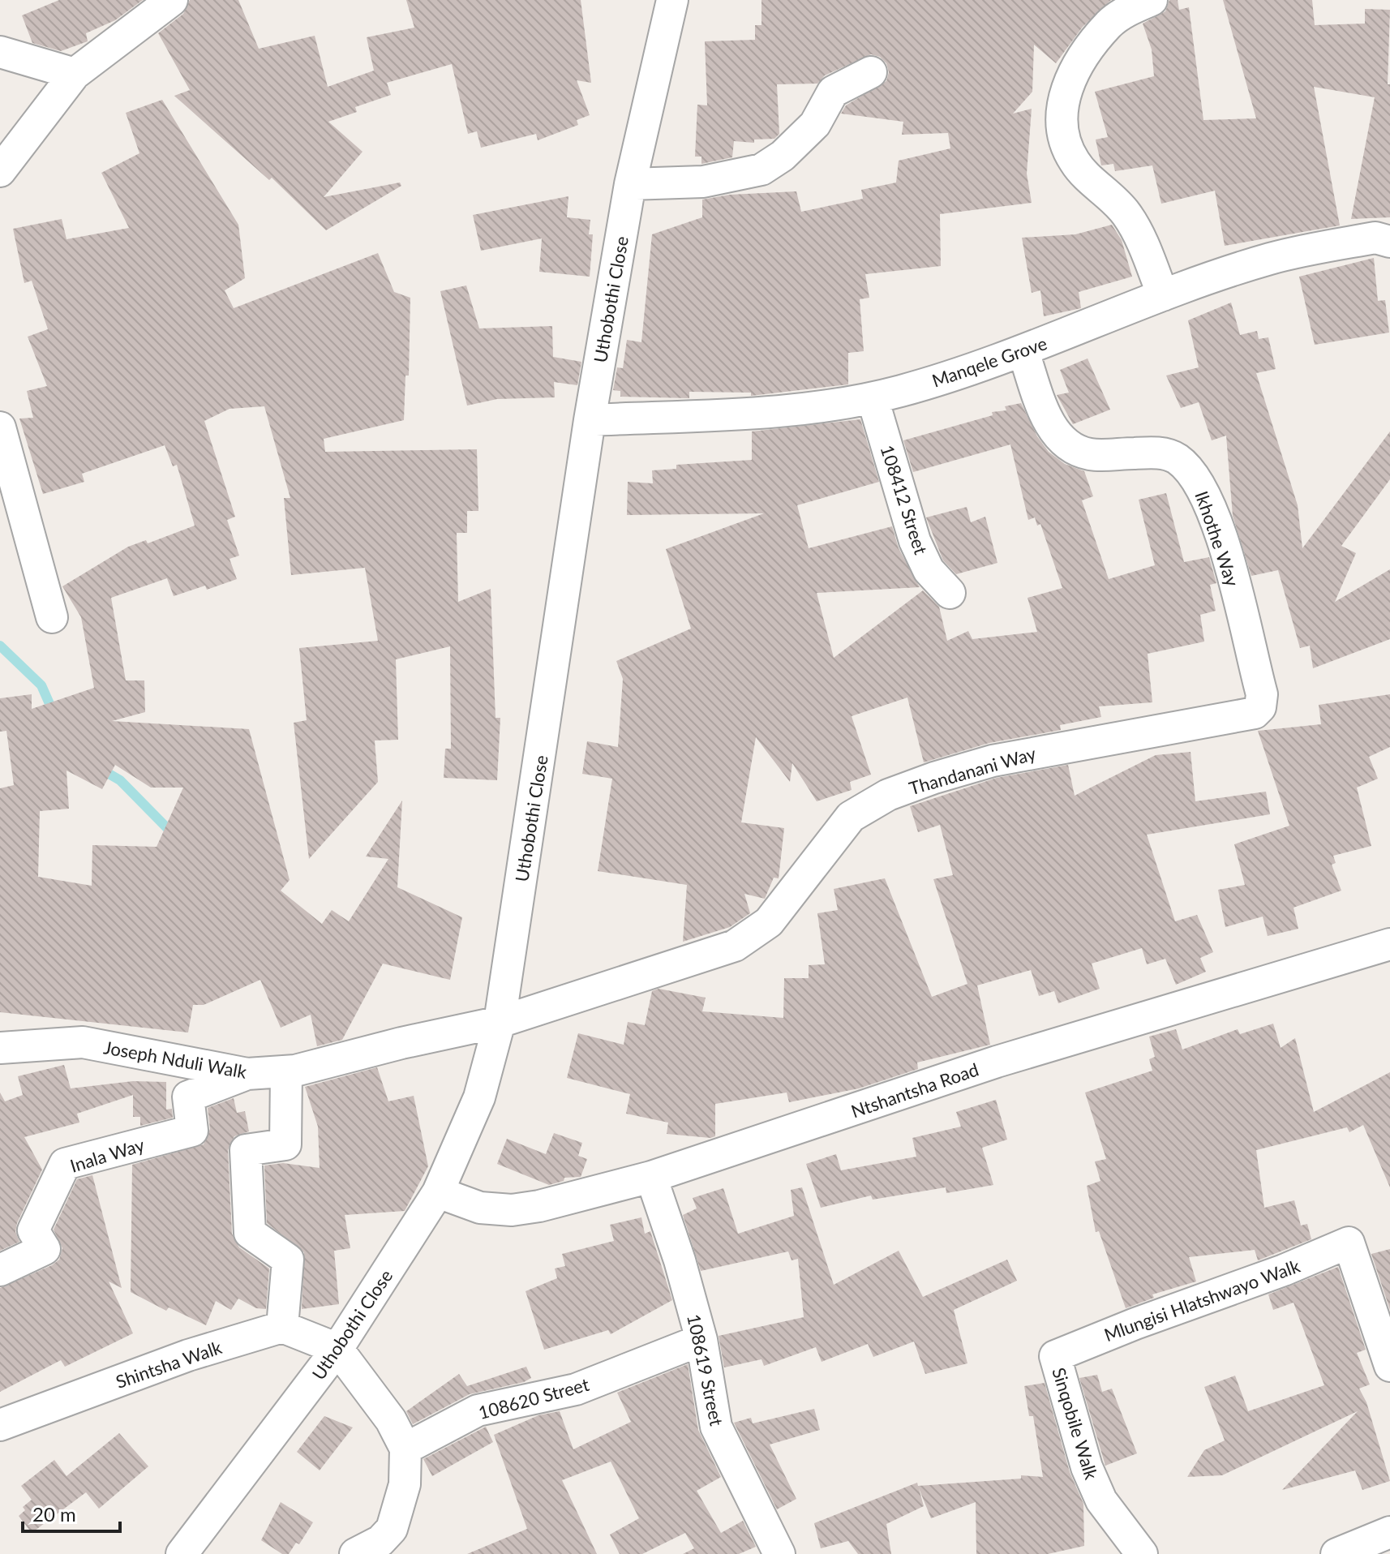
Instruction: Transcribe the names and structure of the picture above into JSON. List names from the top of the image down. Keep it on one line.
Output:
{"streets":{"street":["Uthobothi Close","Manqele Grove","108412 Street","Ikhothe Way","Thandanani Way","Joseph Nduli Walk","Ntshantsha Road","Inala Way","Mlungisi Hlatshwayo Walk","Shintsha Walk","108619 Street","108620 Street","Sinqobile Walk"]},"crossings":[["Uthobothi Close","Manqele Grove"],["Uthobothi Close","Thandanani Way"],["Uthobothi Close","Joseph Nduli Walk"],["Uthobothi Close","Ntshantsha Road"],["Manqele Grove","108412 Street"],["Manqele Grove","Ikhothe Way"],["Ikhothe Way","Thandanani Way"],["Thandanani Way","Joseph Nduli Walk"],["Joseph Nduli Walk","Inala Way"],["Ntshantsha Road","108619 Street"],["Mlungisi Hlatshwayo Walk","Sinqobile Walk"],["108619 Street","108620 Street"]],"scale_bar":"20 m"}
